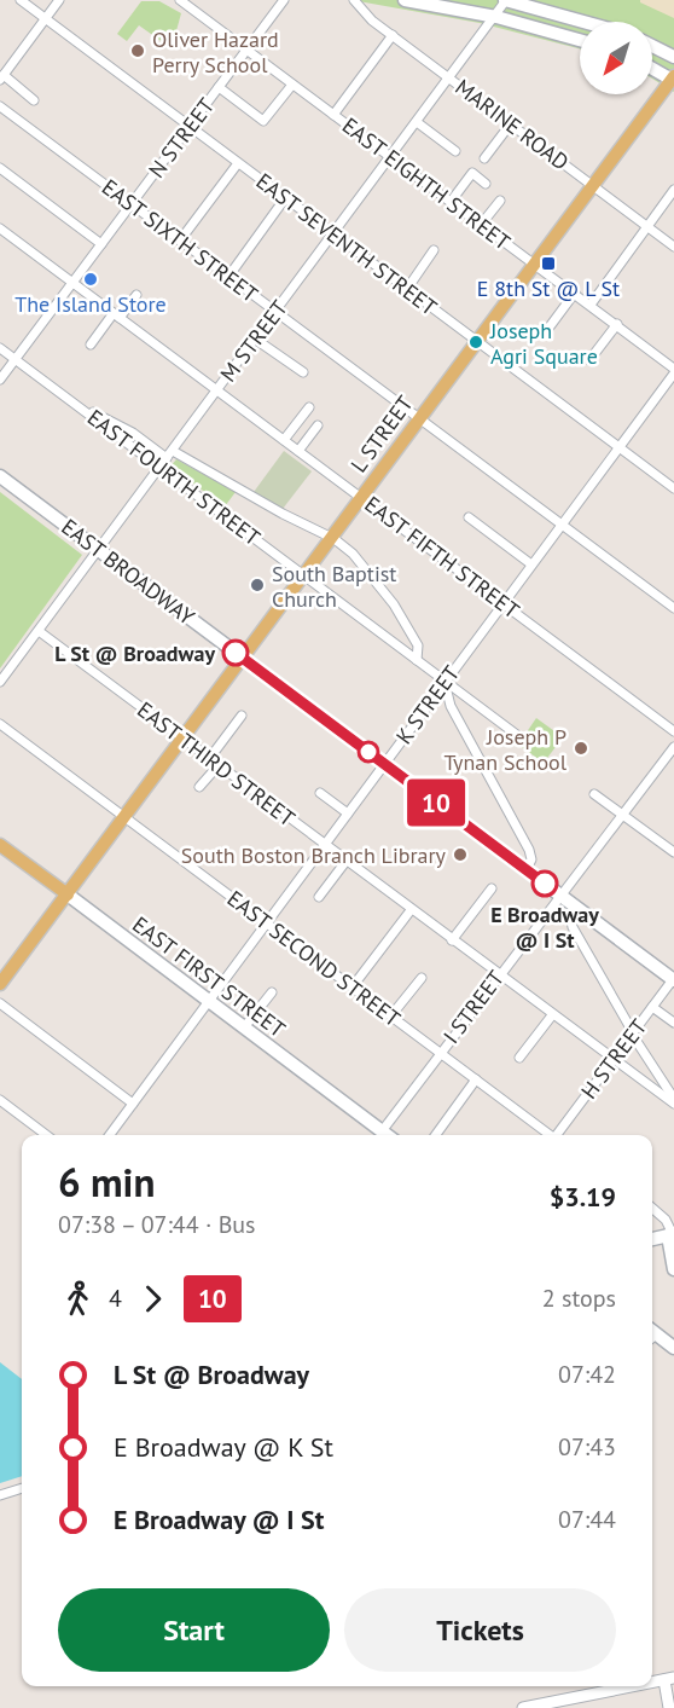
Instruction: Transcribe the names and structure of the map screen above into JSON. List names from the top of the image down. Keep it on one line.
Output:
{"streets":{"main road":["L STREET","EAST BROADWAY","EAST FIRST STREET"],"street":["MARINE ROAD","N STREET","EAST EIGHTH STREET","EAST SIXTH STREET","EAST SEVENTH STREET","M STREET","EAST FOURTH STREET","EAST FIFTH STREET","K STREET","EAST THIRD STREET","EAST SECOND STREET","I STREET","H STREET"]},"crossings":[["MARINE ROAD","M STREET"],["MARINE ROAD","L STREET"],["N STREET","EAST EIGHTH STREET"],["N STREET","EAST SIXTH STREET"],["N STREET","EAST SEVENTH STREET"],["N STREET","EAST FOURTH STREET"],["N STREET","EAST FIFTH STREET"],["EAST EIGHTH STREET","M STREET"],["EAST EIGHTH STREET","L STREET"],["EAST EIGHTH STREET","K STREET"],["EAST SIXTH STREET","M STREET"],["EAST SIXTH STREET","L STREET"],["EAST SIXTH STREET","K STREET"],["EAST SEVENTH STREET","M STREET"],["EAST SEVENTH STREET","L STREET"],["EAST SEVENTH STREET","K STREET"],["M STREET","EAST FOURTH STREET"],["M STREET","EAST FIFTH STREET"],["M STREET","EAST BROADWAY"],["M STREET","EAST THIRD STREET"],["L STREET","EAST FOURTH STREET"],["L STREET","EAST FIFTH STREET"],["L STREET","EAST BROADWAY"],["L STREET","EAST THIRD STREET"],["L STREET","EAST SECOND STREET"],["L STREET","EAST FIRST STREET"],["EAST FOURTH STREET","K STREET"],["EAST FIFTH STREET","K STREET"],["EAST BROADWAY","K STREET"],["EAST BROADWAY","I STREET"],["EAST BROADWAY","H STREET"],["K STREET","EAST THIRD STREET"],["K STREET","EAST SECOND STREET"],["K STREET","EAST FIRST STREET"],["EAST THIRD STREET","I STREET"],["EAST THIRD STREET","H STREET"],["EAST SECOND STREET","I STREET"],["EAST FIRST STREET","I STREET"]],"places":{"other":["Oliver Hazard Perry School","The Island Store","Joseph Agri Square","South Baptist Church","L St @ Broadway","Joseph P Tynan School","South Boston Branch Library","E Broadway @ I St"],"transit":["E 8th St @ L St"]},"lines":["bus line 10"],"north":"bottom left","page":{"on_map":"10","heading":["6 min","07:38 – 07:44 · Bus","$3.19"],"legs":["4","10","2 stops"],"list":[{"name":"L St @ Broadway","value":"07:42"},{"name":"E Broadway @ K St","value":"07:43"},{"name":"E Broadway @ I St","value":"07:44"}],"buttons":["Start","Tickets"]}}
